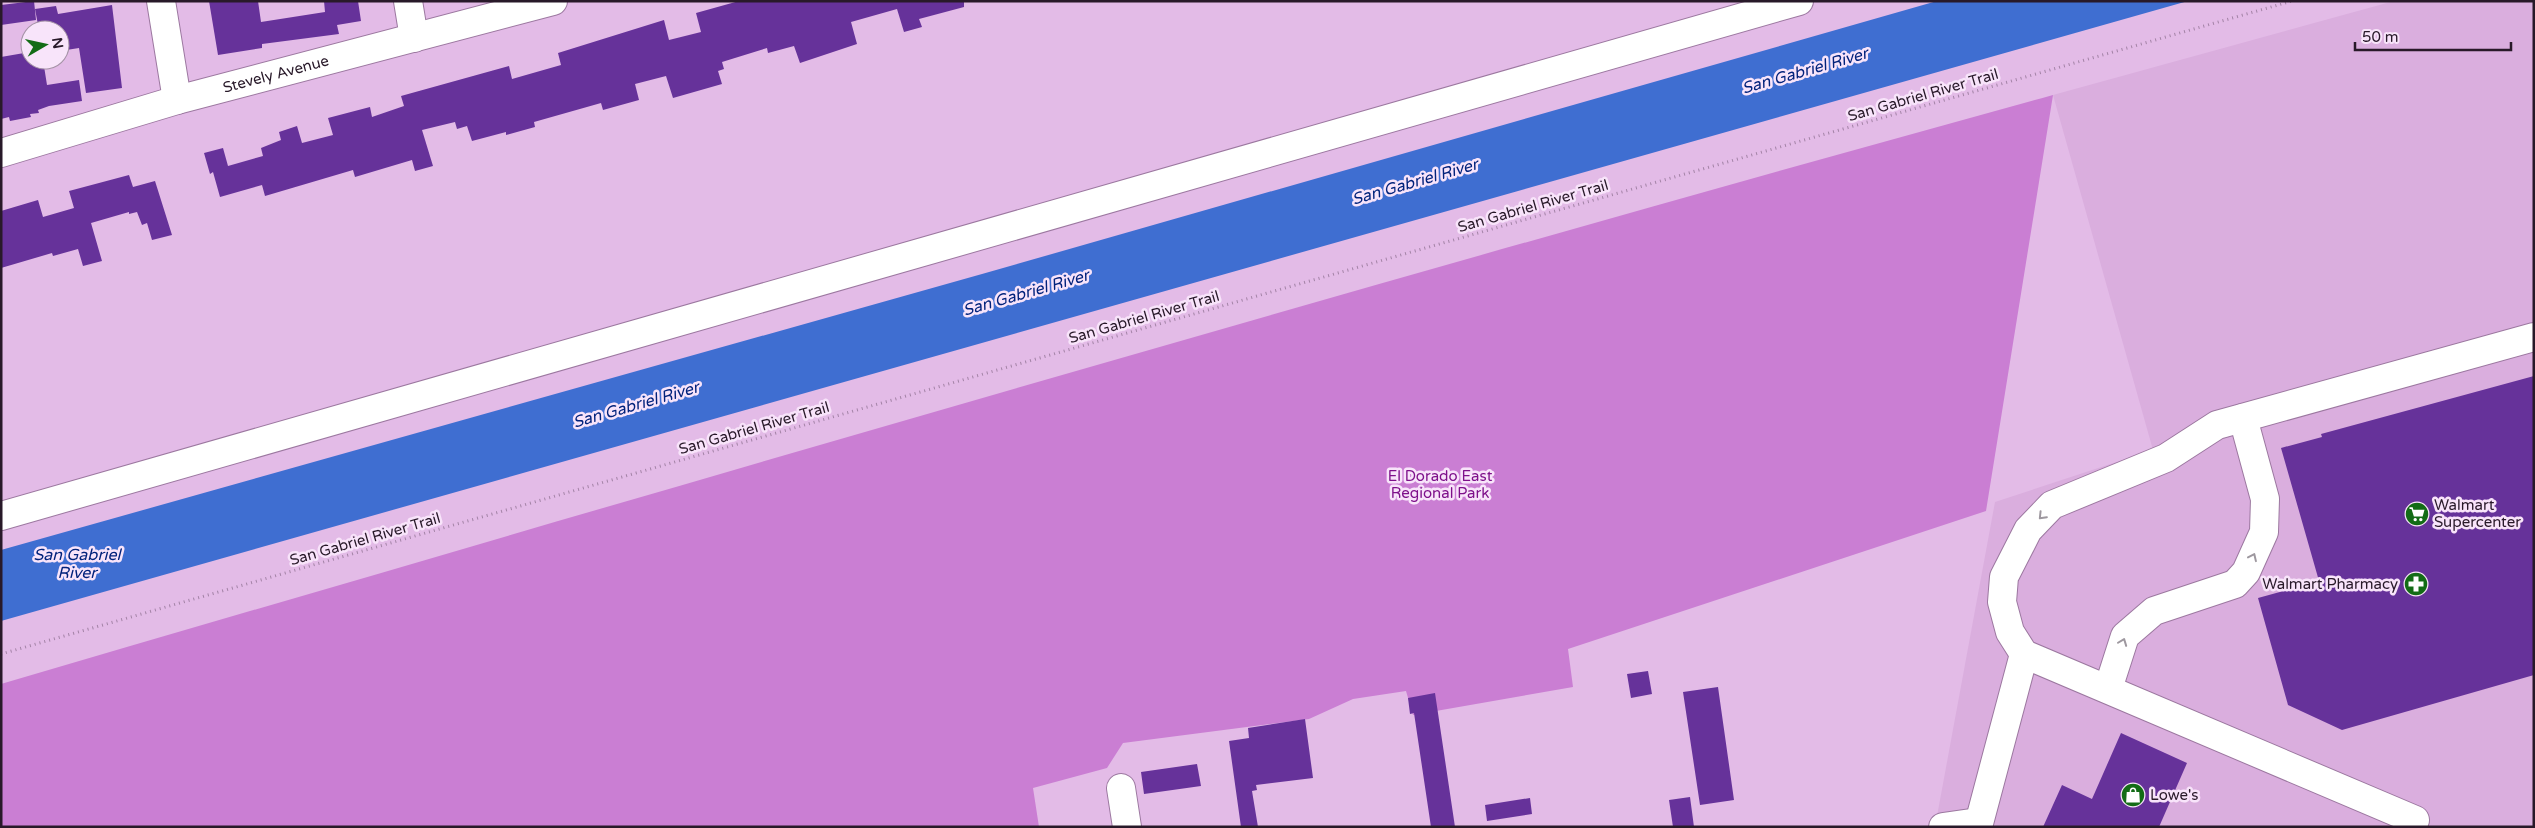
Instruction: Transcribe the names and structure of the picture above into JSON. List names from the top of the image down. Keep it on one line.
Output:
{"streets":{"street":["Stevely Avenue"],"path":["San Gabriel River Trail"]},"water":["San Gabriel River"],"parks":["El Dorado East Regional Park"],"places":{"supermarket":["Walmart Supercenter"],"pharmacy":["Walmart Pharmacy"],"shop":["Lowe's"]},"scale_bar":"50 m","north":"right"}
